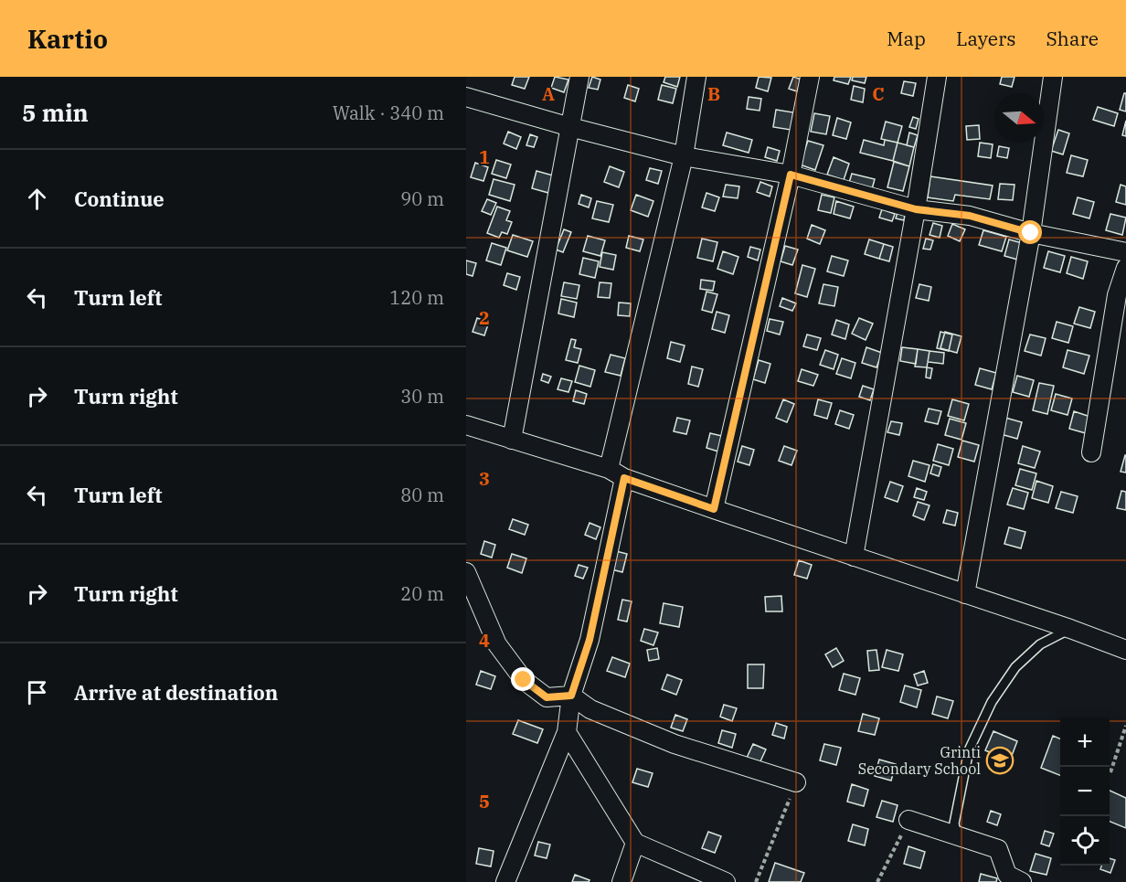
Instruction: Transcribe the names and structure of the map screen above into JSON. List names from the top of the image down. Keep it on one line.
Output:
{"places":{"school or university":["Grinti Secondary School"]},"north":"right","page":{"header":"Kartio","nav":["Map","Layers","Share"],"heading":["5 min","Walk · 340 m"],"list":[["Continue","90 m"],["Turn left","120 m"],["Turn right","30 m"],["Turn left","80 m"],["Turn right","20 m"],"Arrive at destination"],"map_buttons":["+","−"]},"grid":{"columns":["A","B","C"],"rows":["1","2","3","4","5"]}}
